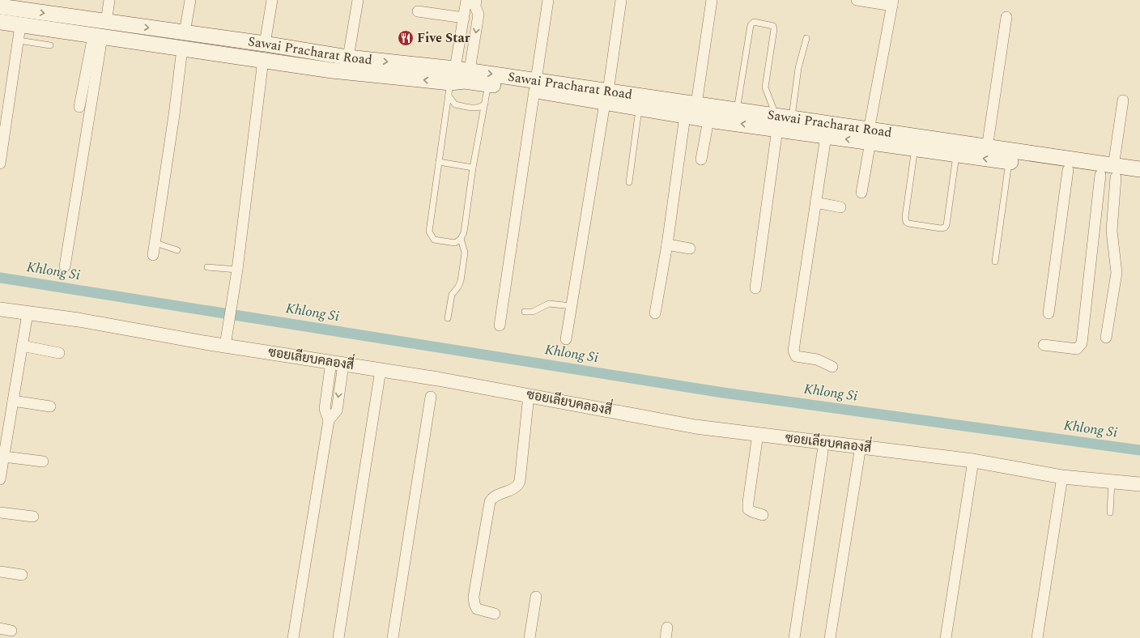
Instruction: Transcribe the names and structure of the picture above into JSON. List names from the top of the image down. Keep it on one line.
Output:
{"streets":{"main road":["Sawai Pracharat Road"],"street":["ซอยเลียบคลองสี่"]},"water":["Khlong Si"],"places":{"restaurant":["Five Star"]}}
